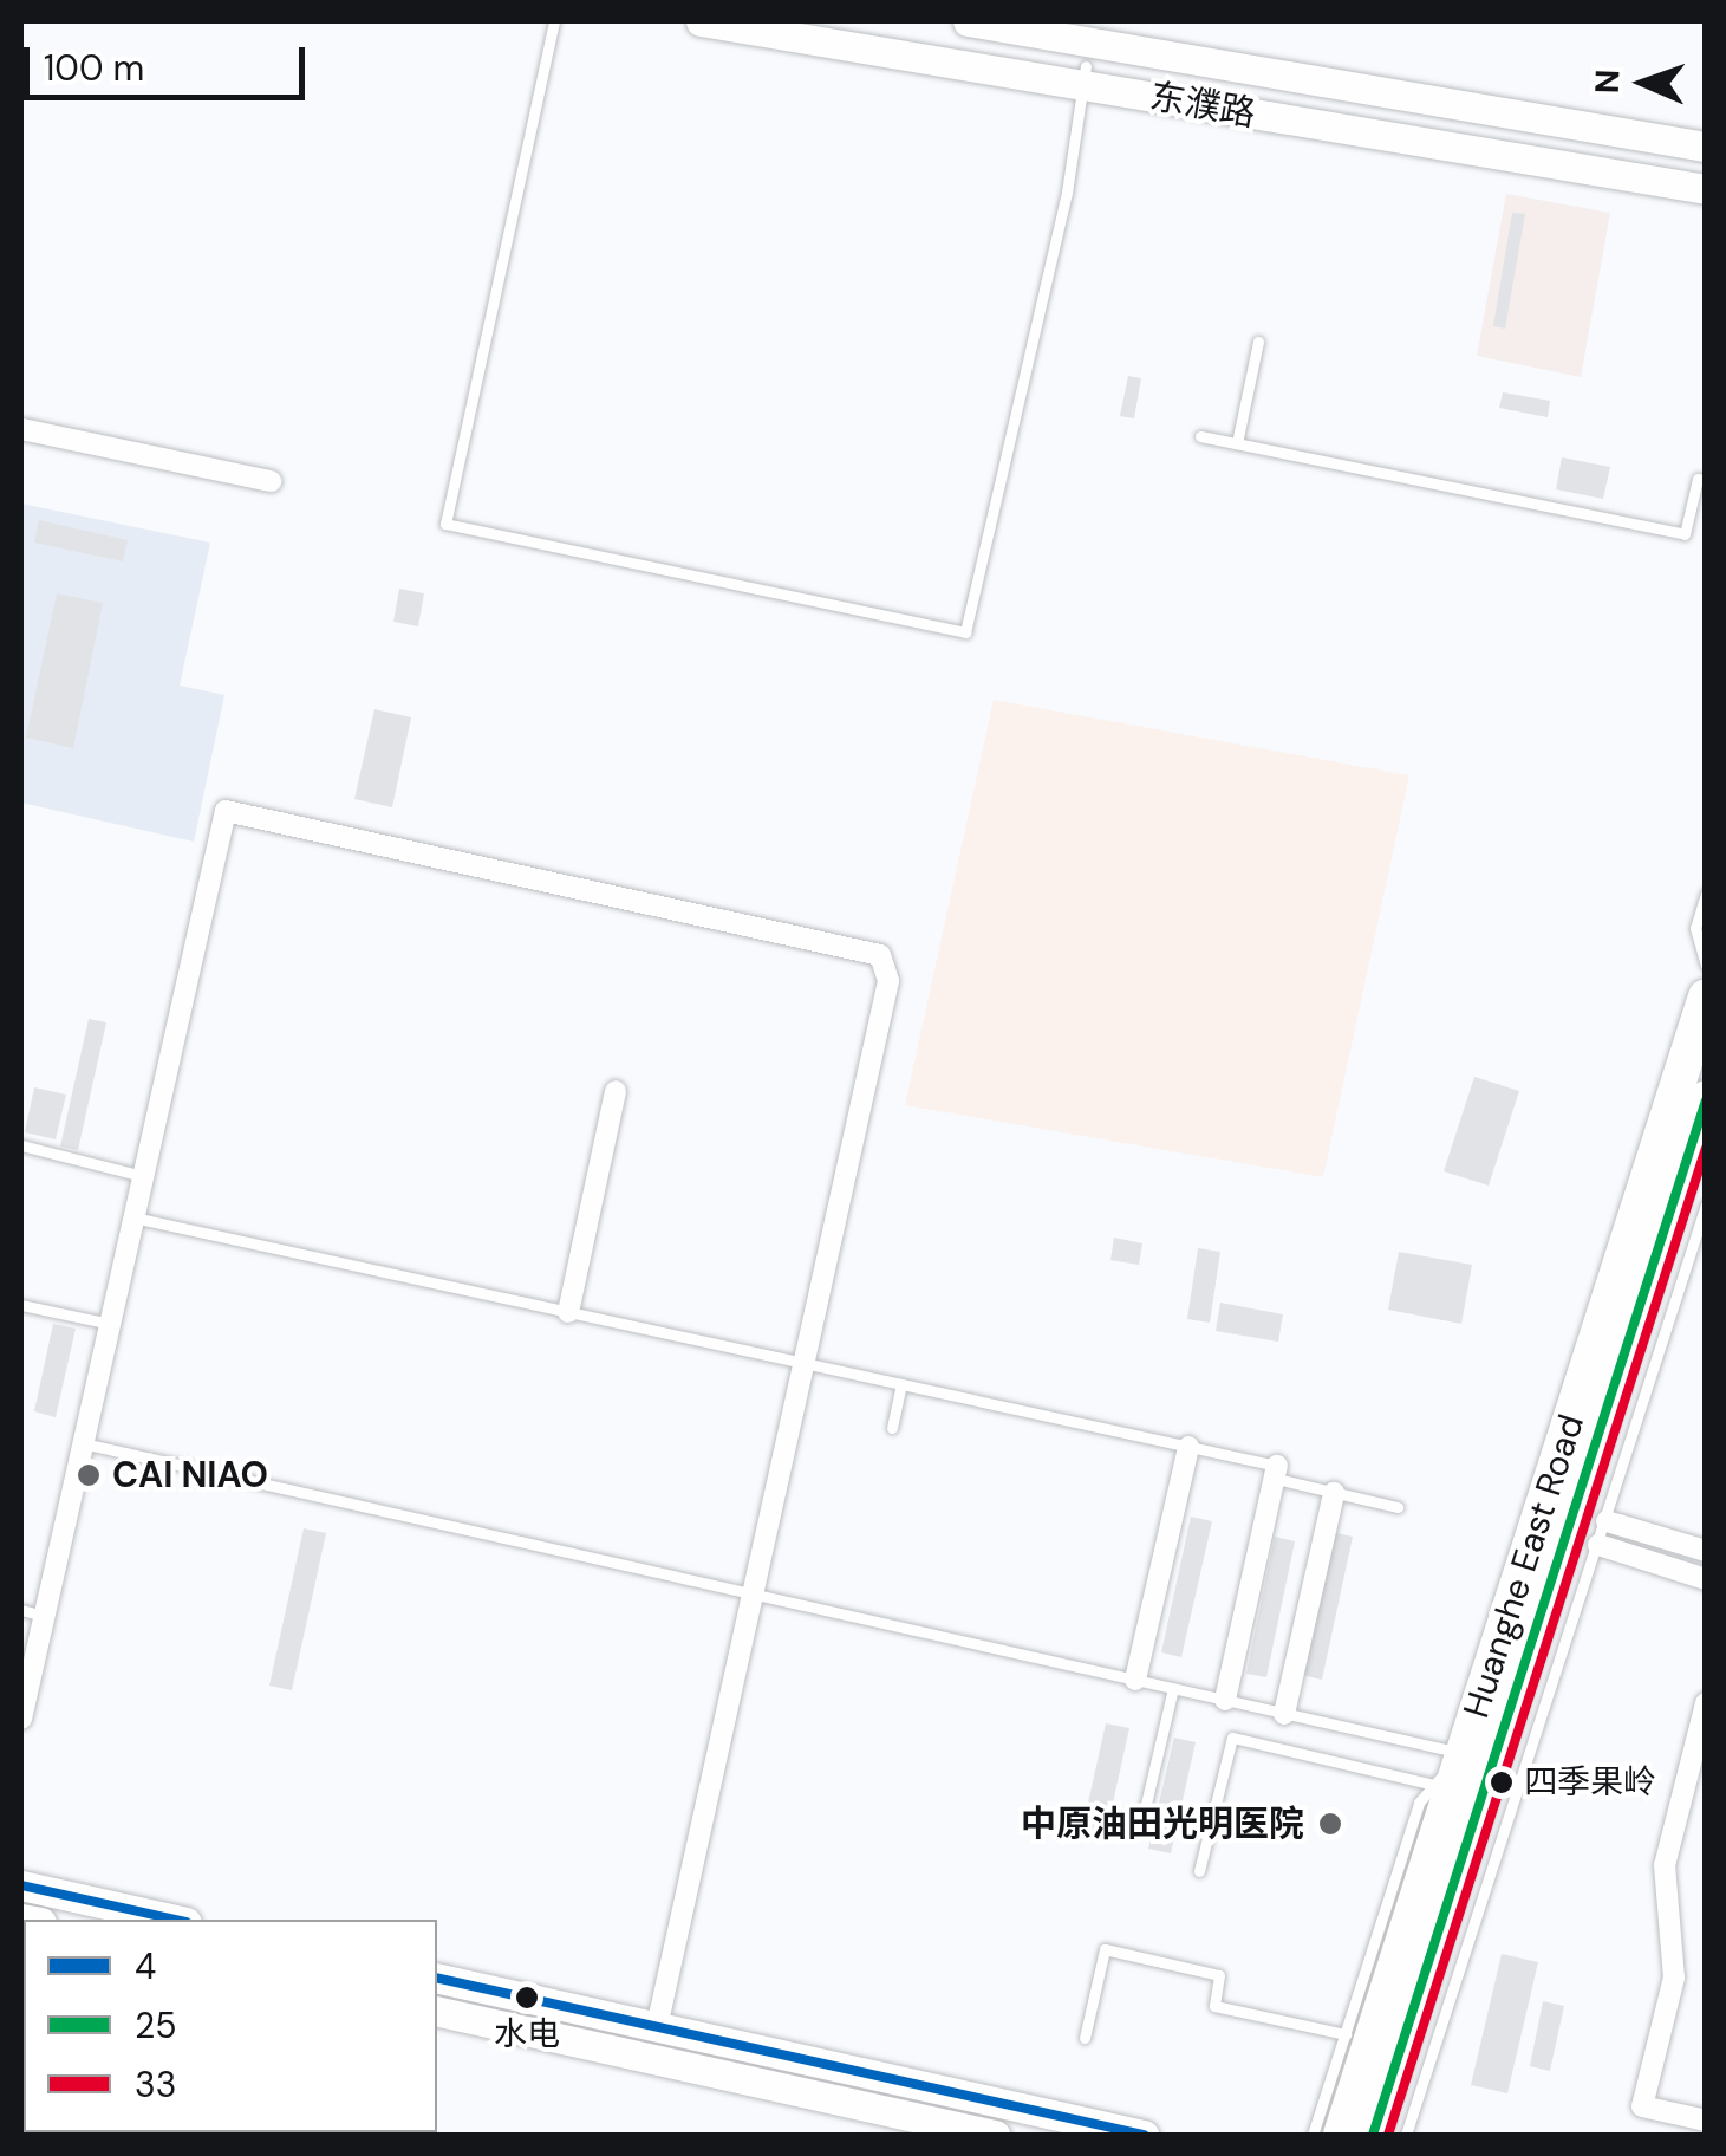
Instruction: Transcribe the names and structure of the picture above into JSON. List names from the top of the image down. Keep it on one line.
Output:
{"streets":{"main road":["东濮路","Huanghe East Road"]},"places":["CAI NIAO","四季果岭","中原油田光明医院","水电"],"lines":["transit line 25","transit line 33","transit line 4"],"legend":["4","25","33"],"scale_bar":"100 m","north":"left"}
